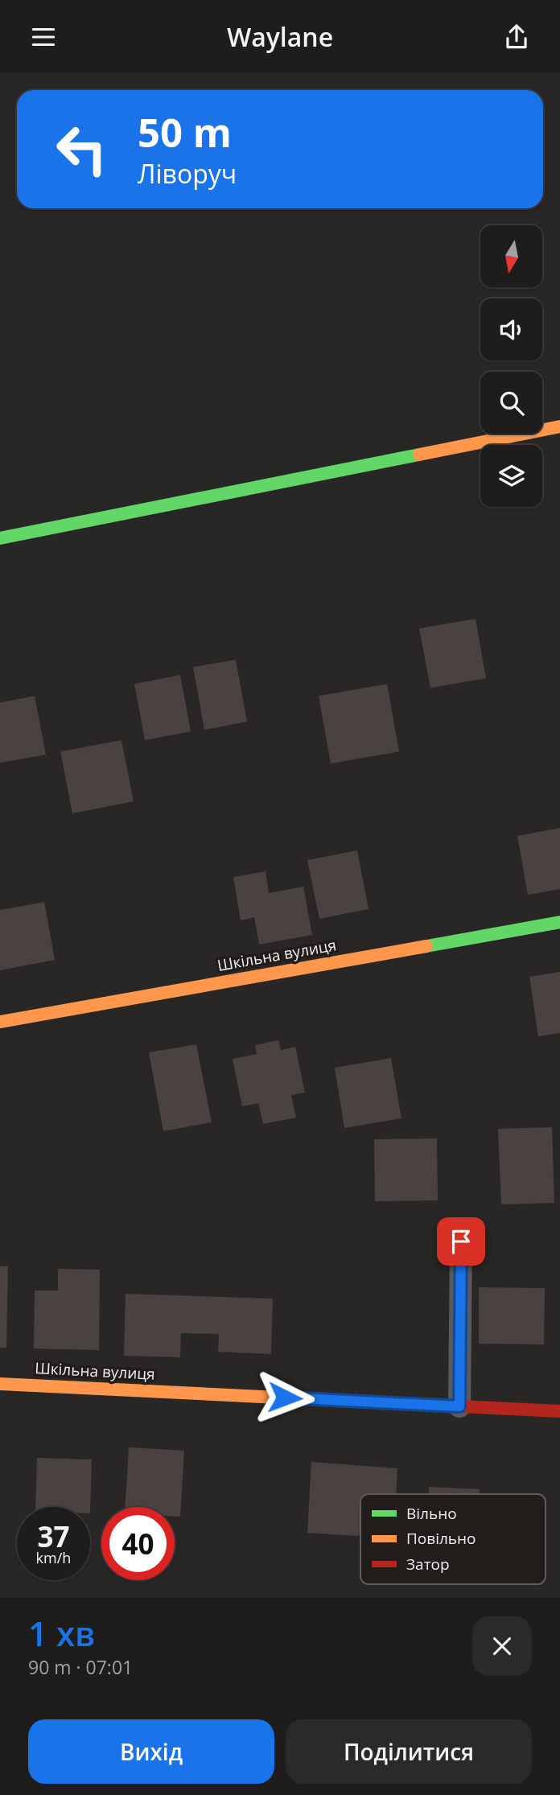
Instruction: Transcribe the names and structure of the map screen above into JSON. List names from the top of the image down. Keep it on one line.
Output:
{"streets":{"street":["Шкільна вулиця"]},"legend":["Вільно","Повільно","Затор"],"north":"bottom","page":{"header":"Waylane","turn":["50 m","Ліворуч"],"speed":"37 km/h","limit":"40","heading":["1 хв","90 m · 07:01"],"buttons":["Вихід","Поділитися"]}}
